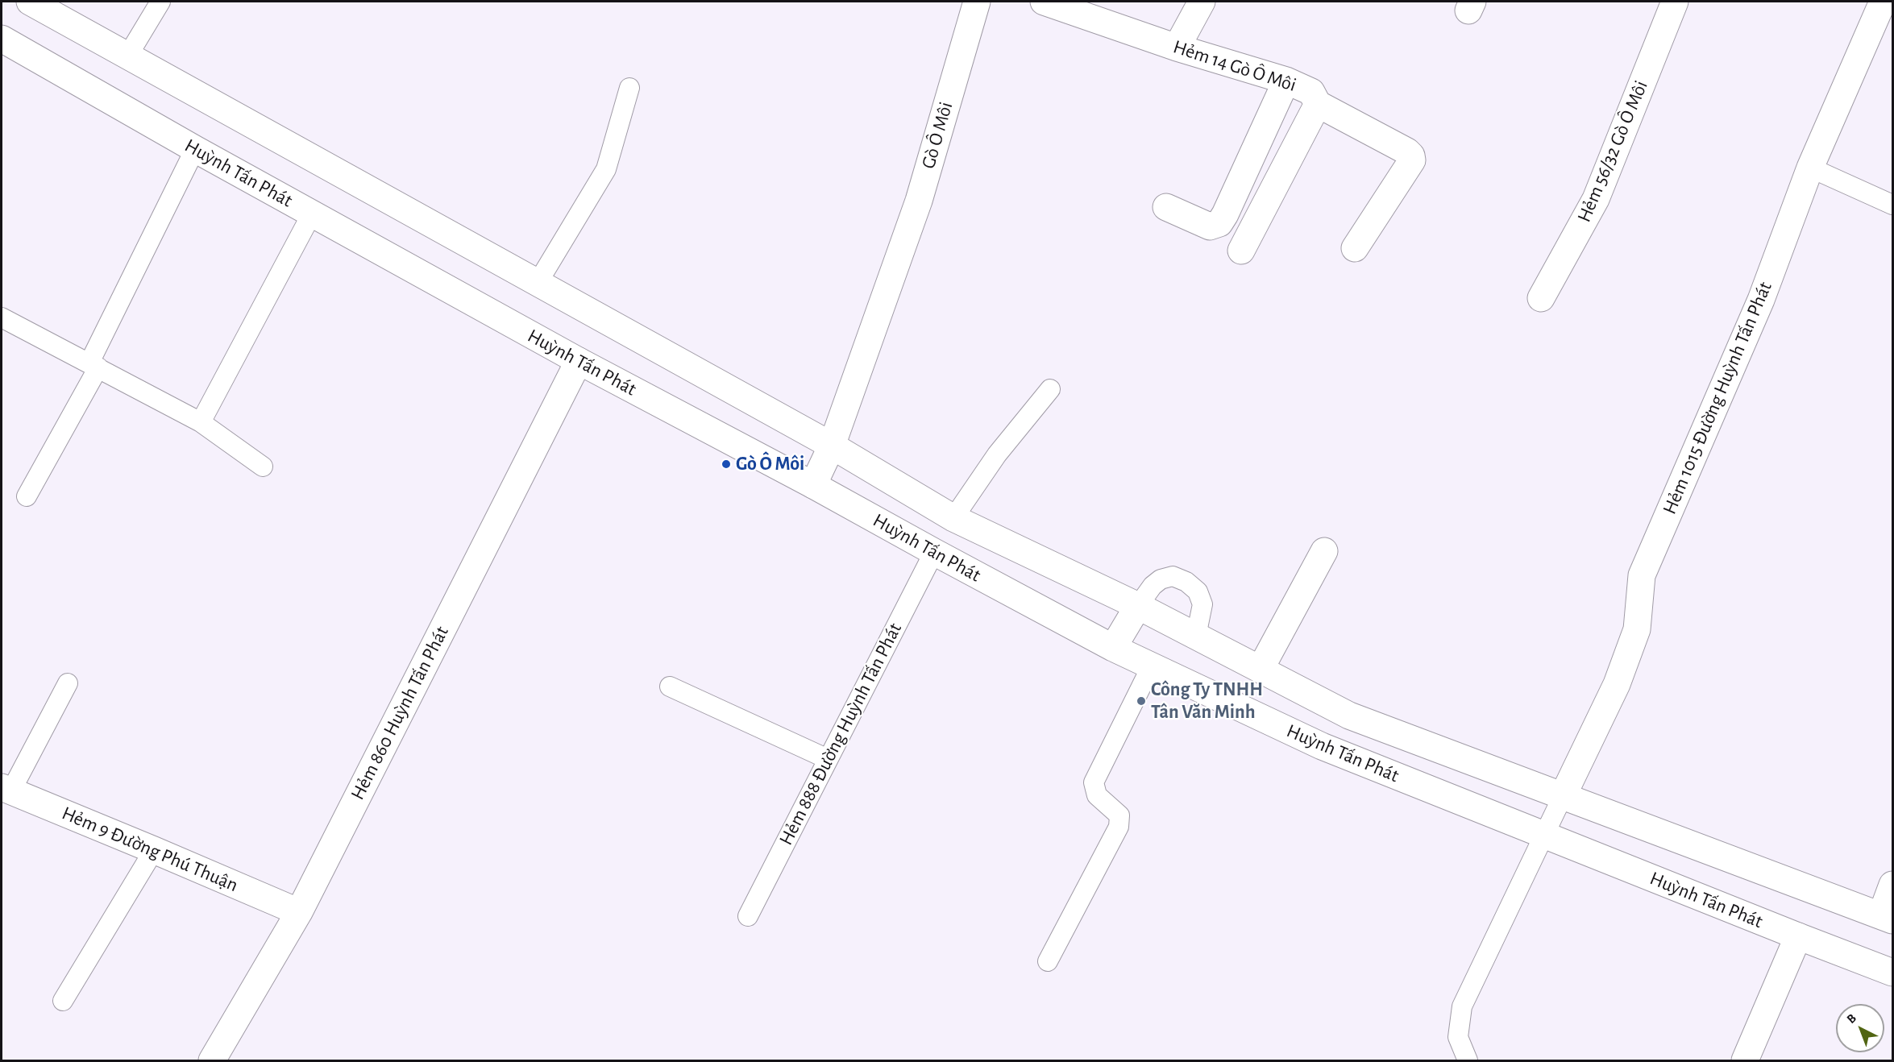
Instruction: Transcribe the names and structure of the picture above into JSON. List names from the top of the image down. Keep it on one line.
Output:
{"streets":{"main road":["Hẻm 14 Gò Ô Môi","Gò Ô Môi","Hẻm 56/32 Gò Ô Môi","Huỳnh Tấn Phát","Hẻm 1015 Đường Huỳnh Tấn Phát","Hẻm 860 Huỳnh Tấn Phát","Hẻm 9 Đường Phú Thuận"],"lane":["Hẻm 888 Đường Huỳnh Tấn Phát"]},"crossings":[["Gò Ô Môi","Huỳnh Tấn Phát"],["Huỳnh Tấn Phát","Hẻm 1015 Đường Huỳnh Tấn Phát"],["Huỳnh Tấn Phát","Hẻm 860 Huỳnh Tấn Phát"],["Huỳnh Tấn Phát","Hẻm 888 Đường Huỳnh Tấn Phát"],["Hẻm 860 Huỳnh Tấn Phát","Hẻm 9 Đường Phú Thuận"]],"places":["Gò Ô Môi","Công Ty TNHH Tân Văn Minh"],"north":"top left"}
